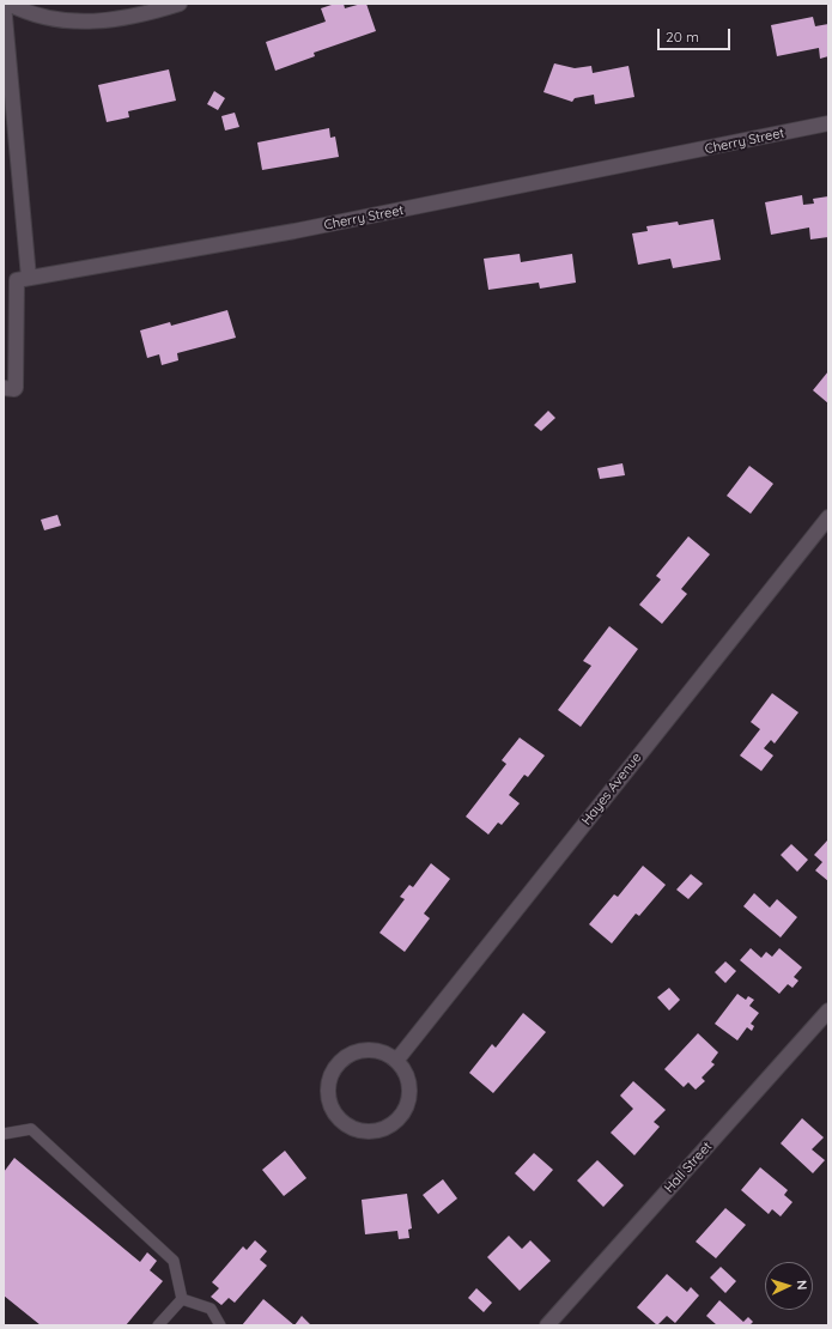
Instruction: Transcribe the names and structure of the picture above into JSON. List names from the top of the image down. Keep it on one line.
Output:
{"streets":{"street":["Cherry Street","Hayes Avenue","Hall Street"]},"scale_bar":"20 m","north":"right"}
